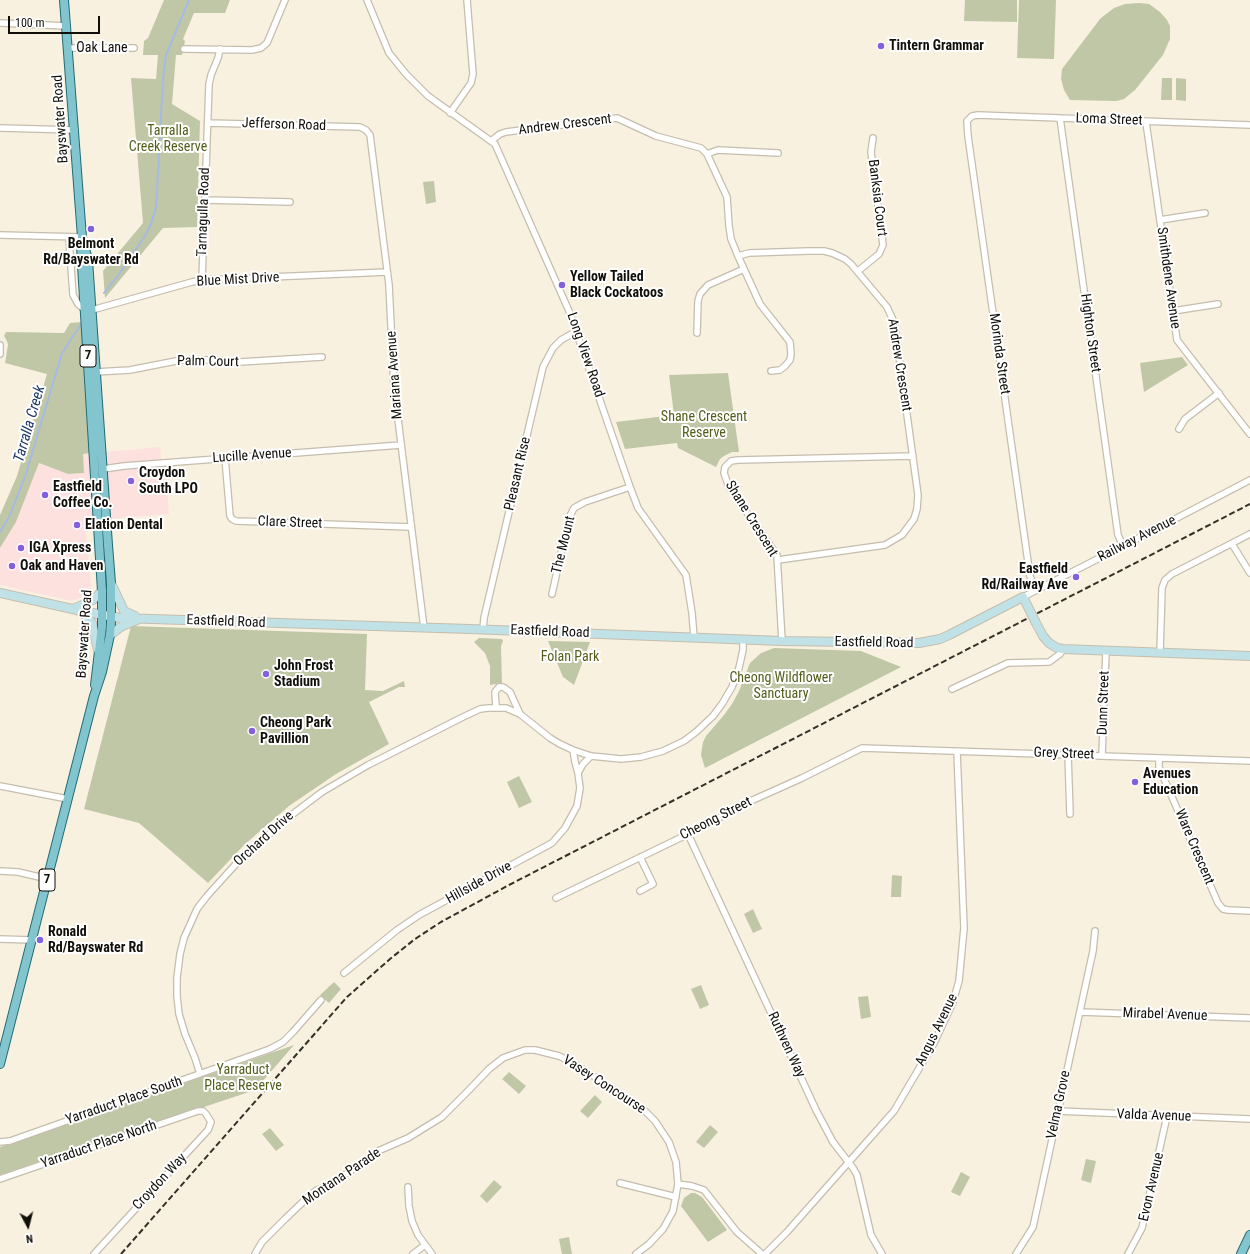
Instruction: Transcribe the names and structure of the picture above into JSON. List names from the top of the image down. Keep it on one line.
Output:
{"streets":{"main road":["Bayswater Road","7","Eastfield Road"],"street":["Oak Lane","Loma Street","Jefferson Road","Andrew Crescent","Banksia Court","Tarnagulla Road","Smithdene Avenue","Blue Mist Drive","Highton Street","Morinda Street","Long View Road","Palm Court","Mariana Avenue","Lucille Avenue","Pleasant Rise","Shane Crescent","Clare Street","Railway Avenue","The Mount","Dunn Street","Grey Street","Cheong Street","Orchard Drive","Ware Crescent","Hillside Drive","Mirabel Avenue","Angus Avenue","Ruthven Way","Vasey Concourse","Yarraduct Place South","Velma Grove","Valda Avenue","Yarraduct Place North","Montana Parade","Croydon Way","Evon Avenue"]},"crossings":[["Oak Lane","Bayswater Road"],["Bayswater Road","Blue Mist Drive"],["Bayswater Road","Palm Court"],["Bayswater Road","Lucille Avenue"],["Bayswater Road","Eastfield Road"],["Loma Street","Smithdene Avenue"],["Loma Street","Highton Street"],["Loma Street","Morinda Street"],["Jefferson Road","Tarnagulla Road"],["Jefferson Road","Mariana Avenue"],["Andrew Crescent","Banksia Court"],["Andrew Crescent","Long View Road"],["Andrew Crescent","Shane Crescent"],["Tarnagulla Road","Blue Mist Drive"],["Blue Mist Drive","Mariana Avenue"],["Highton Street","Railway Avenue"],["Morinda Street","Railway Avenue"],["Long View Road","Pleasant Rise"],["Long View Road","The Mount"],["Long View Road","Eastfield Road"],["Mariana Avenue","Lucille Avenue"],["Mariana Avenue","Clare Street"],["Mariana Avenue","Eastfield Road"],["Lucille Avenue","Clare Street"],["Pleasant Rise","Eastfield Road"],["Shane Crescent","Eastfield Road"],["Railway Avenue","Eastfield Road"],["Dunn Street","Grey Street"],["Grey Street","Cheong Street"],["Grey Street","Ware Crescent"],["Grey Street","Angus Avenue"],["Cheong Street","Ruthven Way"],["Orchard Drive","Yarraduct Place South"],["Mirabel Avenue","Velma Grove"],["Angus Avenue","Ruthven Way"],["Vasey Concourse","Montana Parade"],["Velma Grove","Valda Avenue"],["Valda Avenue","Evon Avenue"],["Yarraduct Place North","Croydon Way"]],"water":["Tarralla Creek"],"parks":["Tarralla Creek Reserve","Shane Crescent Reserve","Folan Park","Cheong Wildflower Sanctuary","Yarraduct Place Reserve"],"places":["Tintern Grammar","Belmont Rd/Bayswater Rd","Yellow Tailed Black Cockatoos","Croydon South LPO","Eastfield Coffee Co.","Elation Dental","IGA Xpress","Oak and Haven","Eastfield Rd/Railway Ave","John Frost Stadium","Cheong Park Pavillion","Avenues Education","Ronald Rd/Bayswater Rd"],"scale_bar":"100 m","north":"bottom"}
